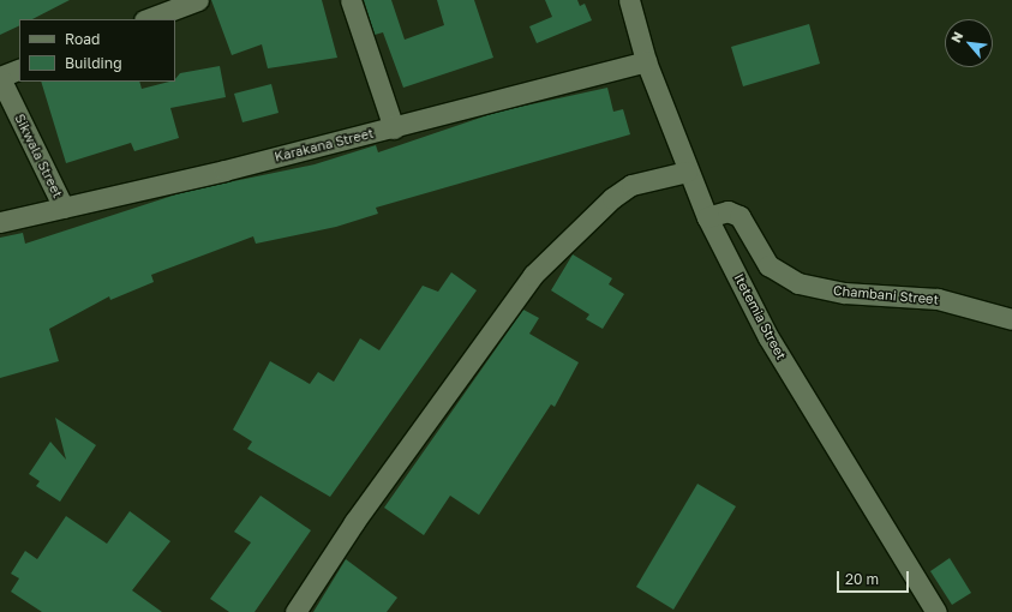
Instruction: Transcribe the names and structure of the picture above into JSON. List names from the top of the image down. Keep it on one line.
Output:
{"streets":{"street":["Karakana Street","Sikwala Street","Chambani Street","Itetemia Street"]},"crossings":[["Karakana Street","Sikwala Street"],["Karakana Street","Itetemia Street"],["Chambani Street","Itetemia Street"]],"legend":["Road","Building"],"scale_bar":"20 m","north":"top left"}
